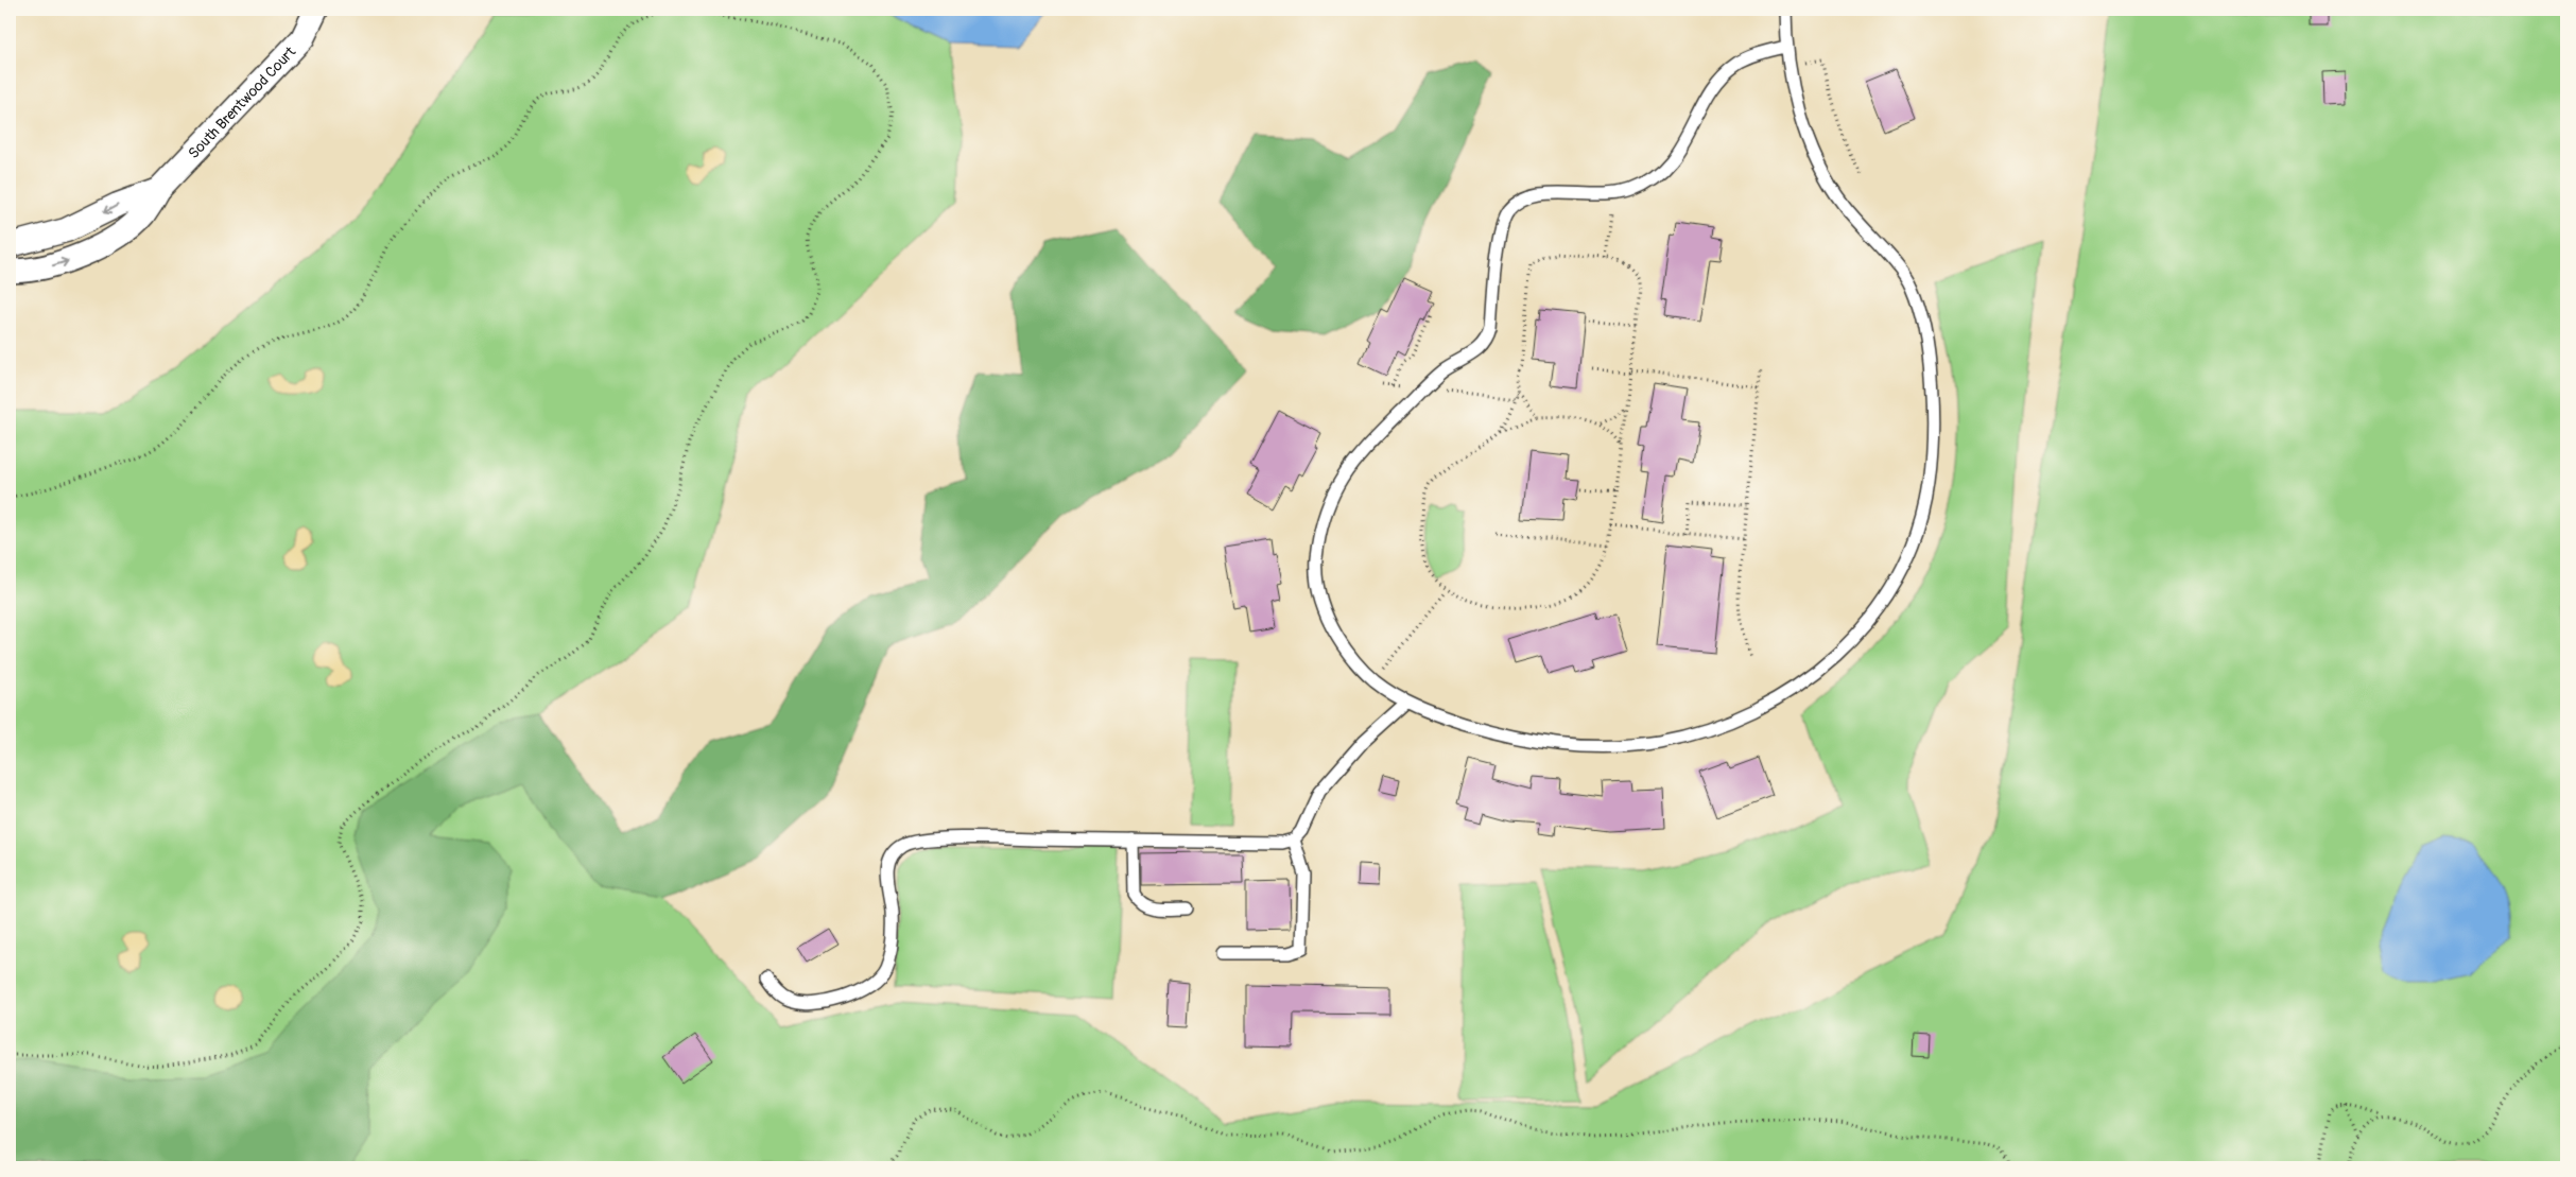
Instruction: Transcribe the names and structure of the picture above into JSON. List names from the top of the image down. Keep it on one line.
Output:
{"streets":{"street":["South Brentwood Court"]}}
